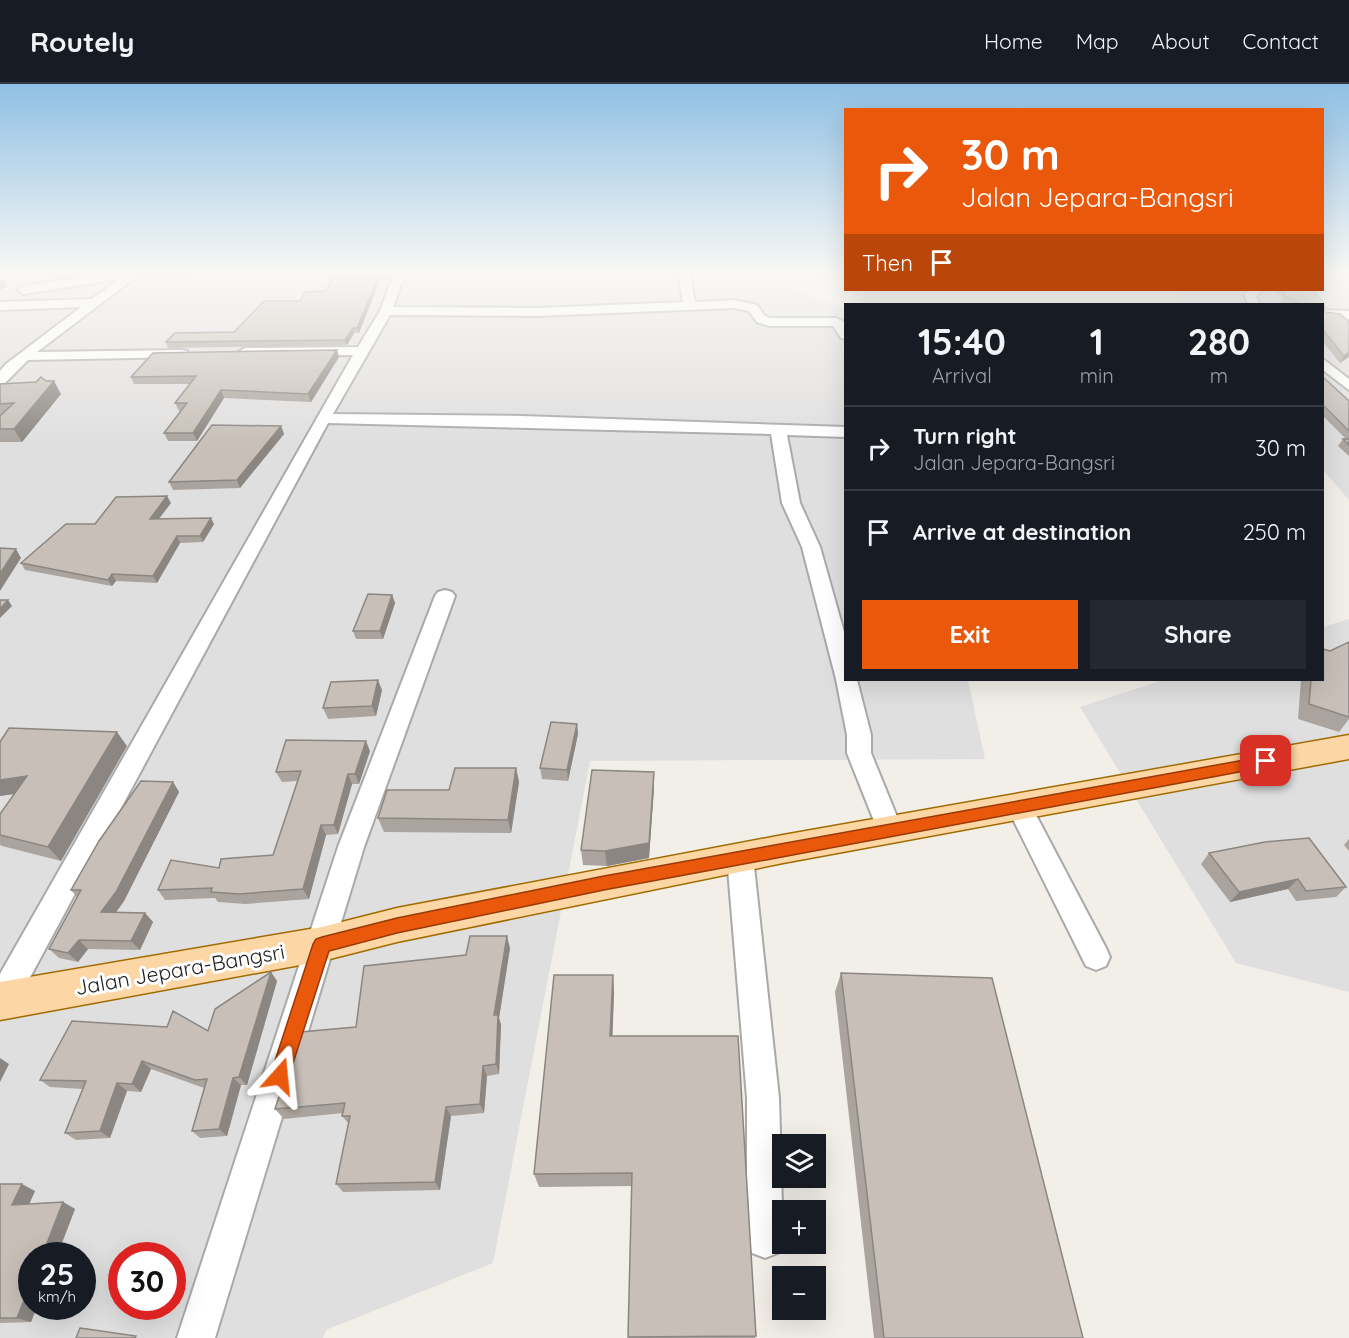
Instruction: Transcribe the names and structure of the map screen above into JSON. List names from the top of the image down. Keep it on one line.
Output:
{"streets":{"main road":["Jalan Jepara-Bangsri"]},"page":{"header":"Routely","nav":["Home","Map","About","Contact"],"turn":["30 m","Jalan Jepara-Bangsri"],"then":"Then","eta":["15:40","Arrival","1","min","280","m"],"list":[{"name":"Turn right","note":"Jalan Jepara-Bangsri","value":"30 m"},{"name":"Arrive at destination","value":"250 m"}],"buttons":["Exit","Share"],"map_buttons":["+","−"],"speed":"25 km/h","limit":"30"}}
